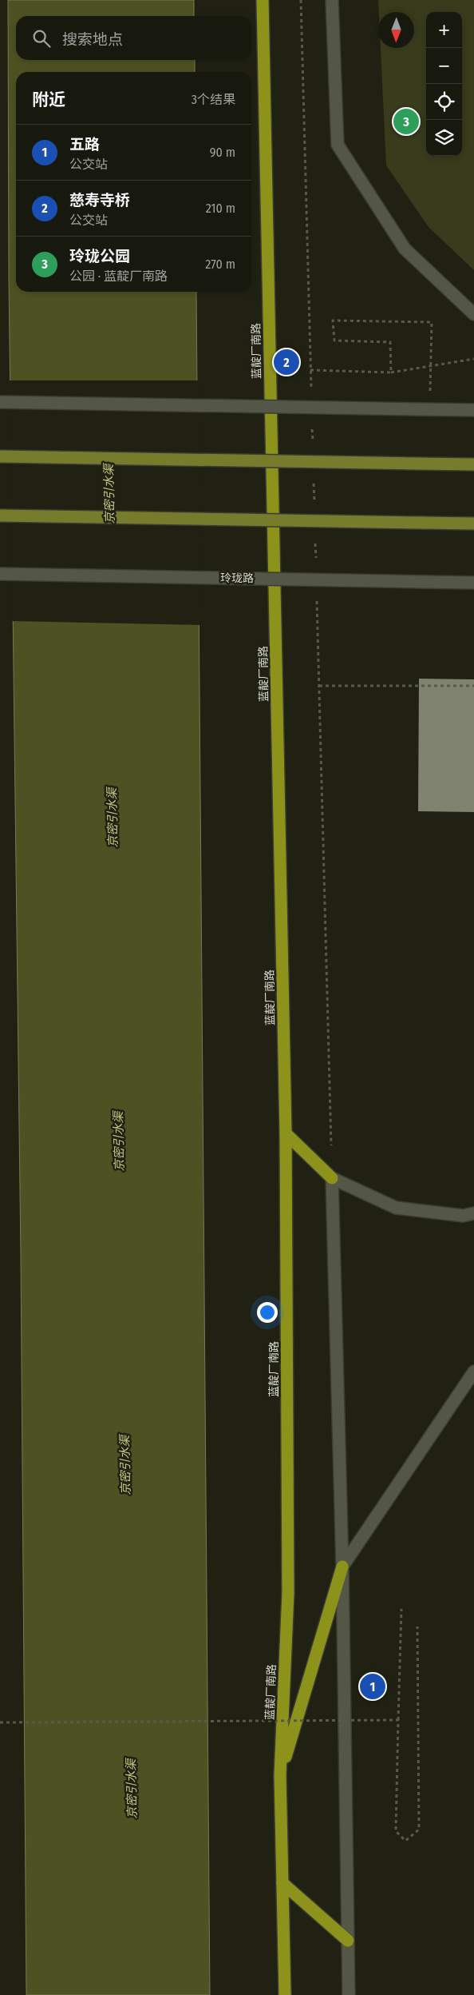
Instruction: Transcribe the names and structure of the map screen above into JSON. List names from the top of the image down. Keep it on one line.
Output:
{"streets":{"highway":["蓝靛厂南路"],"street":["玲珑路"]},"water":["京密引水渠"],"north":"bottom","page":{"map_buttons":["+","−"],"search":"搜索地点","heading":["附近","3个结果"],"pins":["3","2","1"],"list":[{"mark":"1","name":"五路","note":"公交站","value":"90 m"},{"mark":"2","name":"慈寿寺桥","note":"公交站","value":"210 m"},{"mark":"3","name":"玲珑公园","note":"公园 · 蓝靛厂南路","value":"270 m"}]}}
